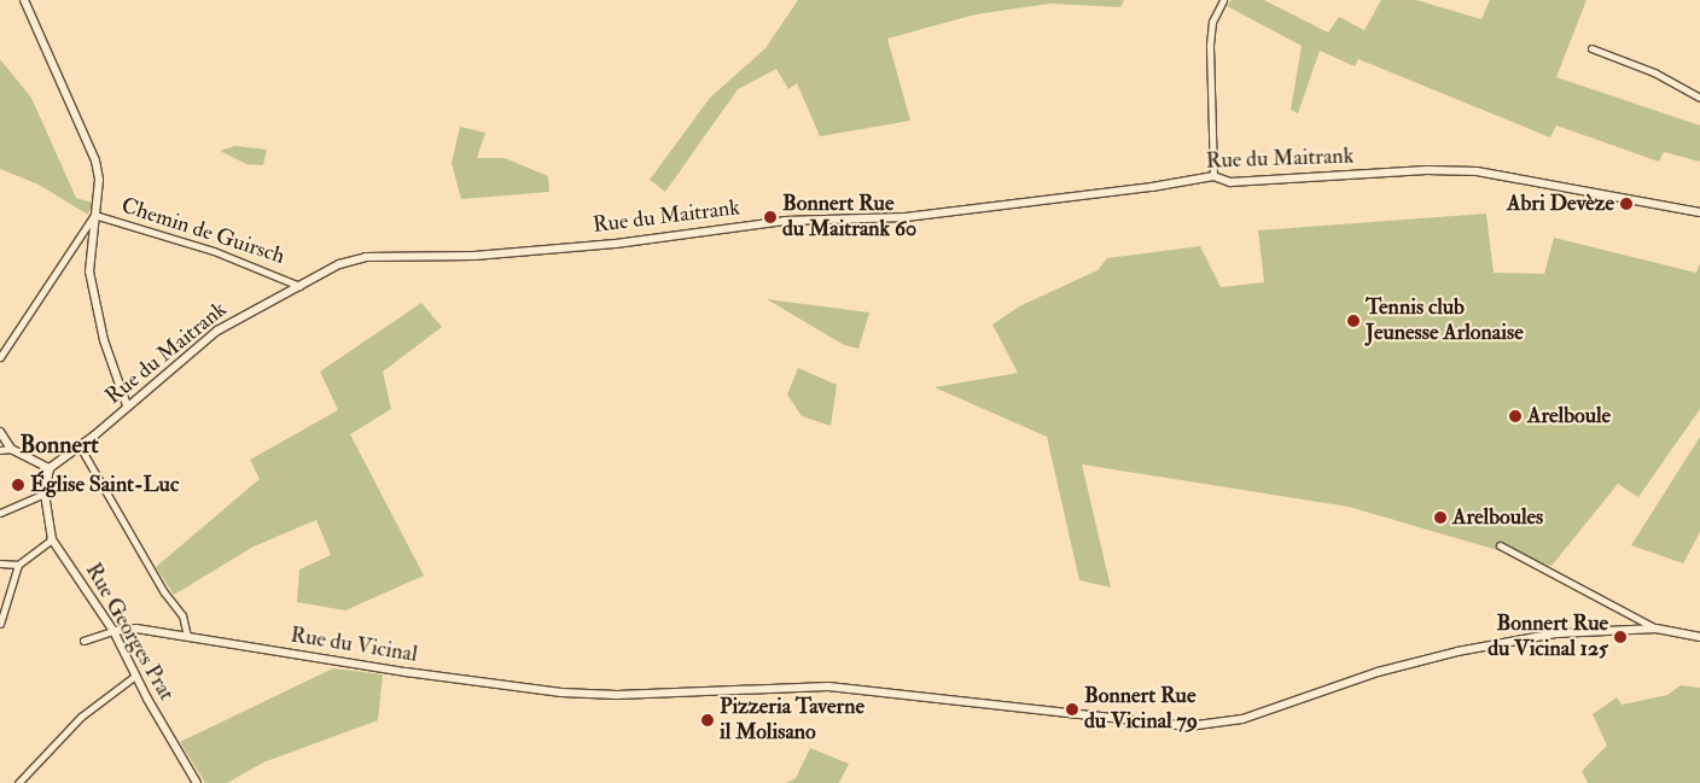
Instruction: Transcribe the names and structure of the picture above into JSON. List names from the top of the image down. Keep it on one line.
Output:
{"streets":{"street":["Rue du Maitrank","Chemin de Guirsch","Rue Georges Prat","Rue du Vicinal"]},"crossings":[["Rue du Maitrank","Chemin de Guirsch"],["Rue Georges Prat","Rue du Vicinal"]],"districts":["Bonnert"],"places":["Abri Devèze","Bonnert Rue du Maitrank 60","Tennis club Jeunesse Arlonaise","Arelboule","Église Saint-Luc","Arelboules","Bonnert Rue du Vicinal 125","Bonnert Rue du Vicinal 79","Pizzeria Taverne il Molisano"]}
